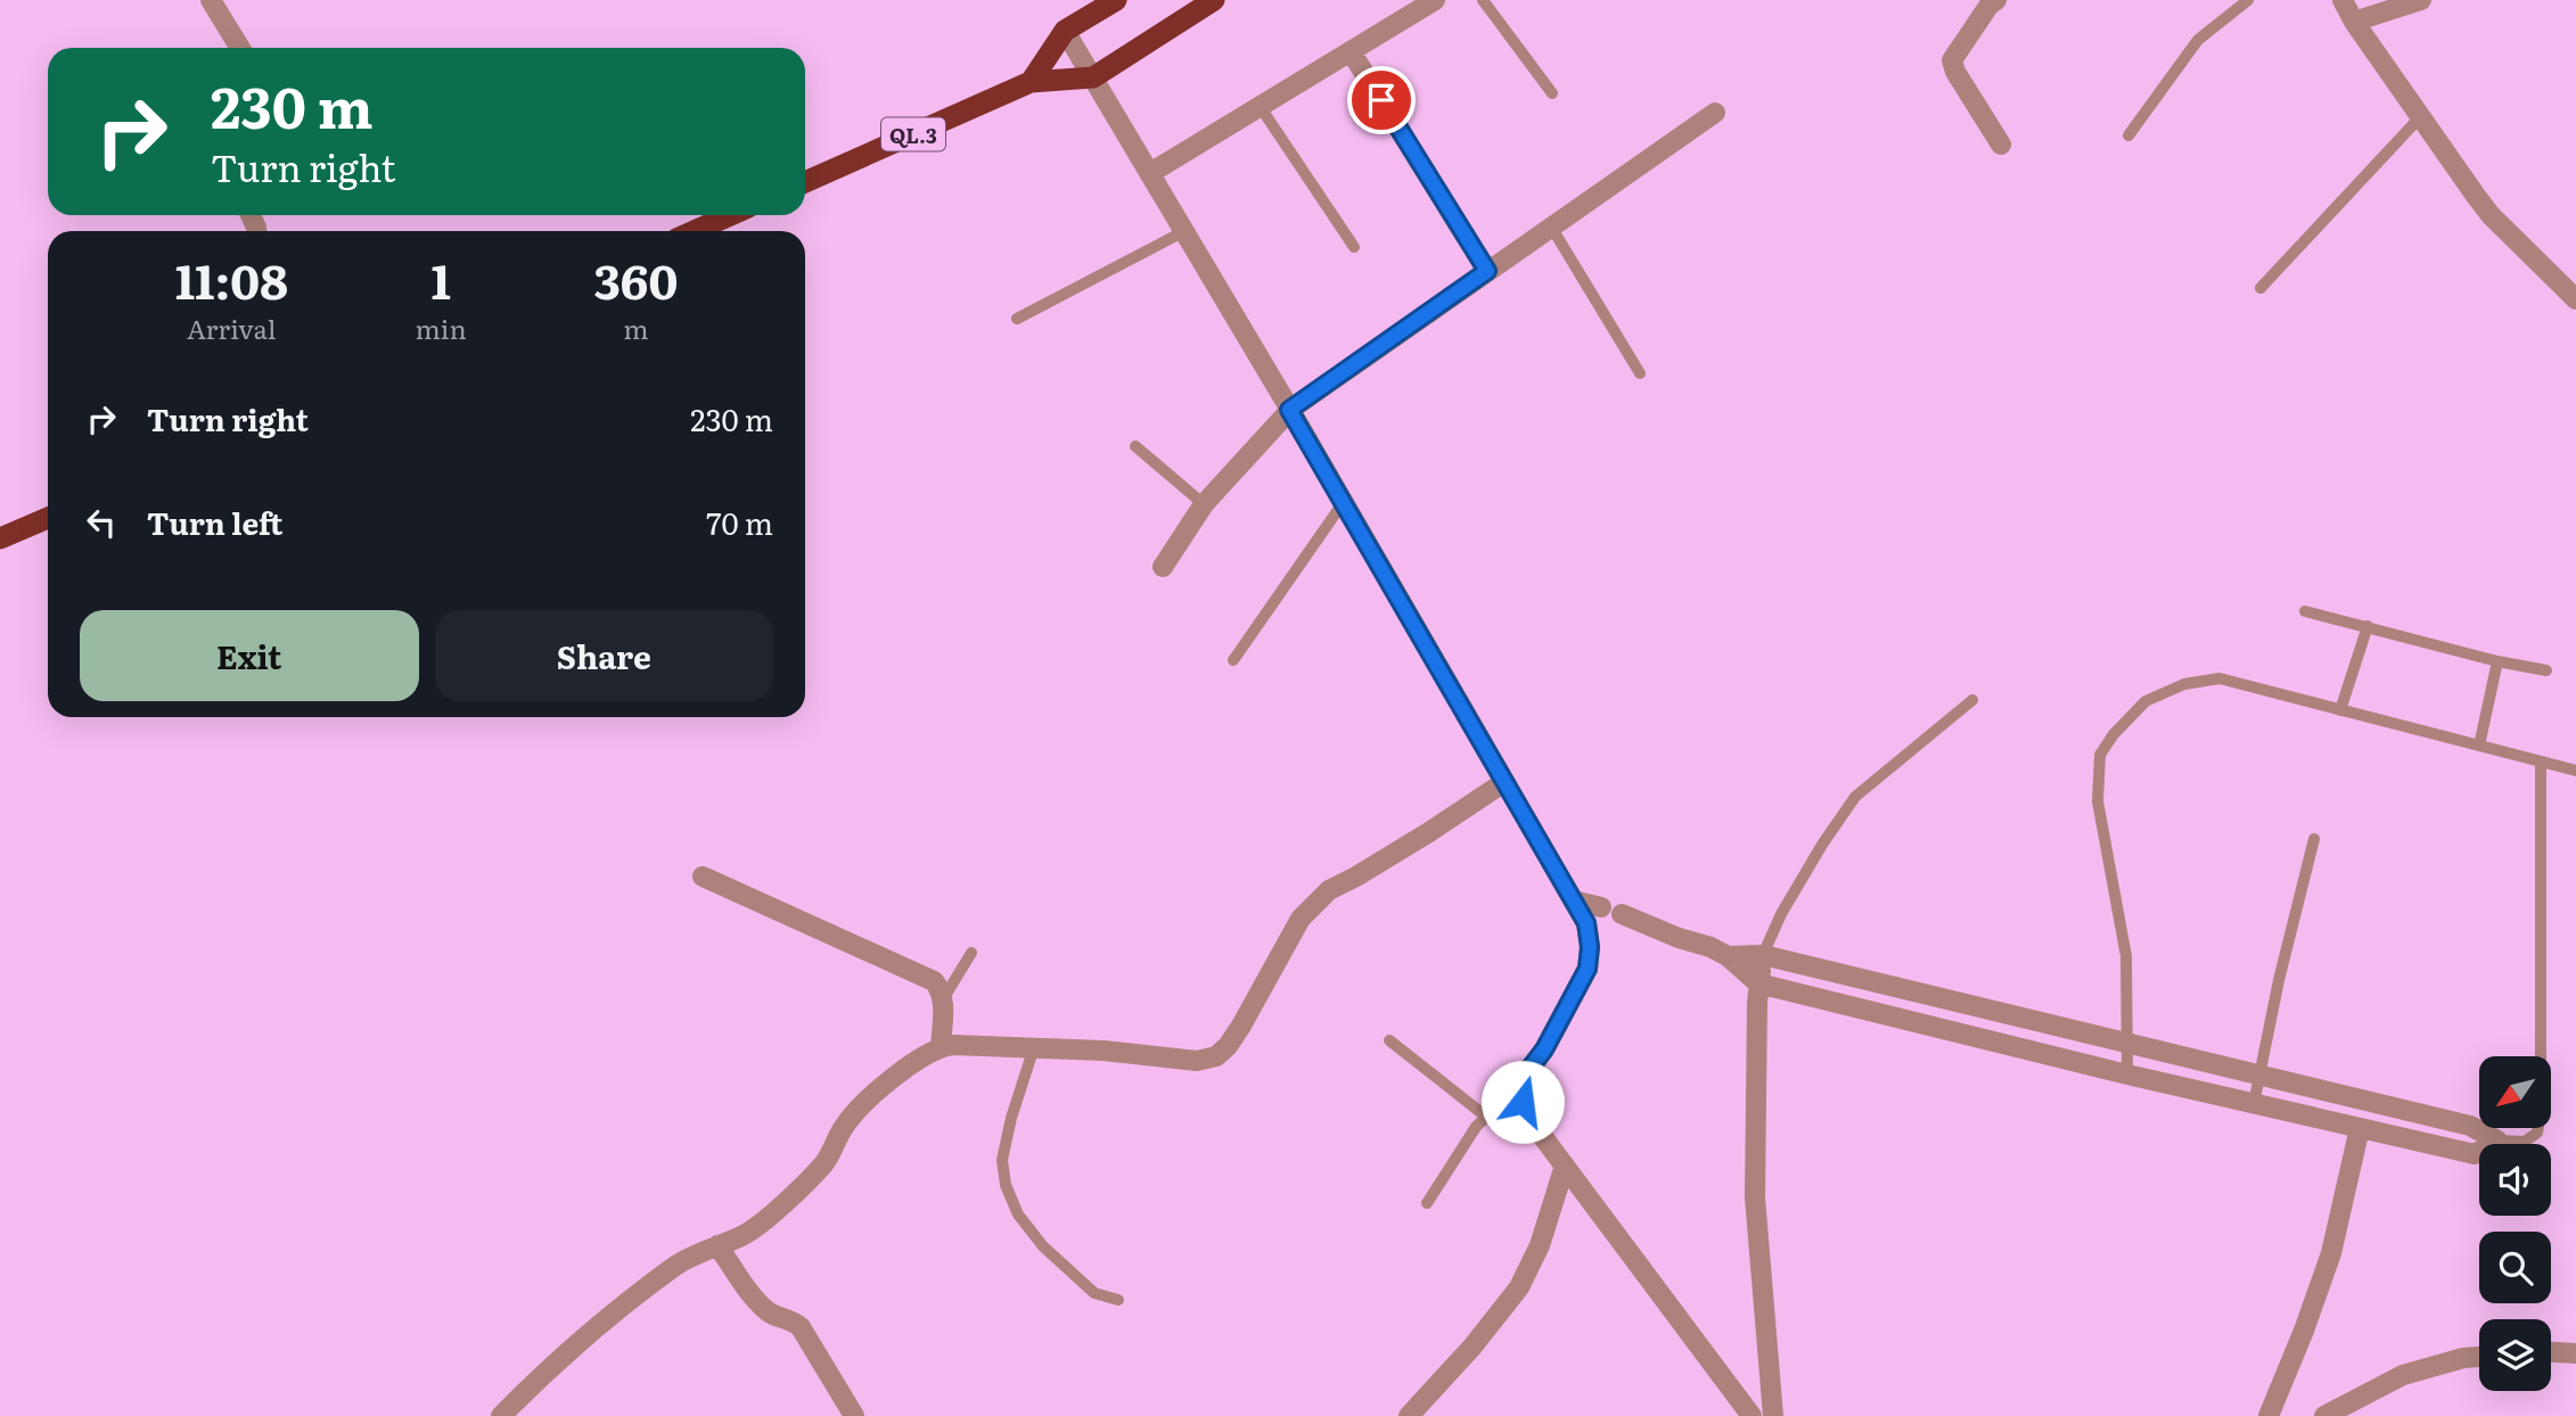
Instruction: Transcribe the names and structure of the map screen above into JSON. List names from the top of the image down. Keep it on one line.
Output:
{"streets":{"highway":["QL.3"]},"north":"bottom left","page":{"turn":["230 m","Turn right"],"eta":["11:08","Arrival","1","min","360","m"],"list":[{"name":"Turn right","value":"230 m"},{"name":"Turn left","value":"70 m"}],"buttons":["Exit","Share"]}}
